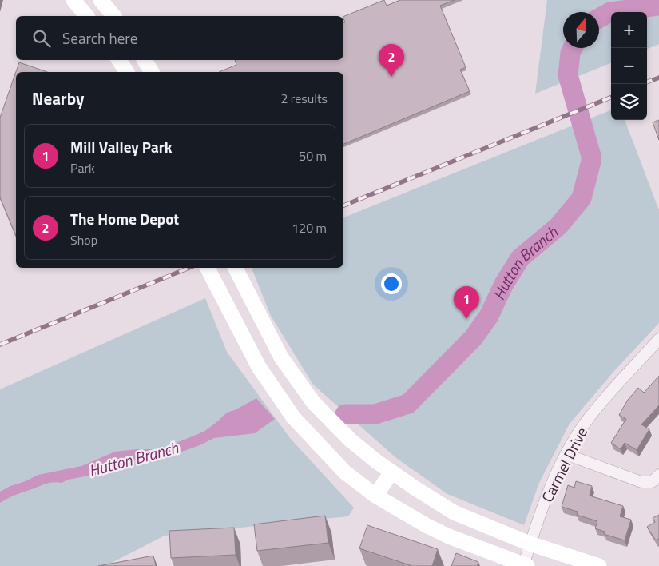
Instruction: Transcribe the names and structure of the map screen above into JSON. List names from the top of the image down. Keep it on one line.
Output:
{"streets":{"street":["Carmel Drive"]},"water":["Hutton Branch"],"north":"top","page":{"map_buttons":["+","−"],"search":"Search here","pins":["2","1"],"heading":["Nearby","2 results"],"list":[{"mark":"1","name":"Mill Valley Park","note":"Park","value":"50 m"},{"mark":"2","name":"The Home Depot","note":"Shop","value":"120 m"}]}}
